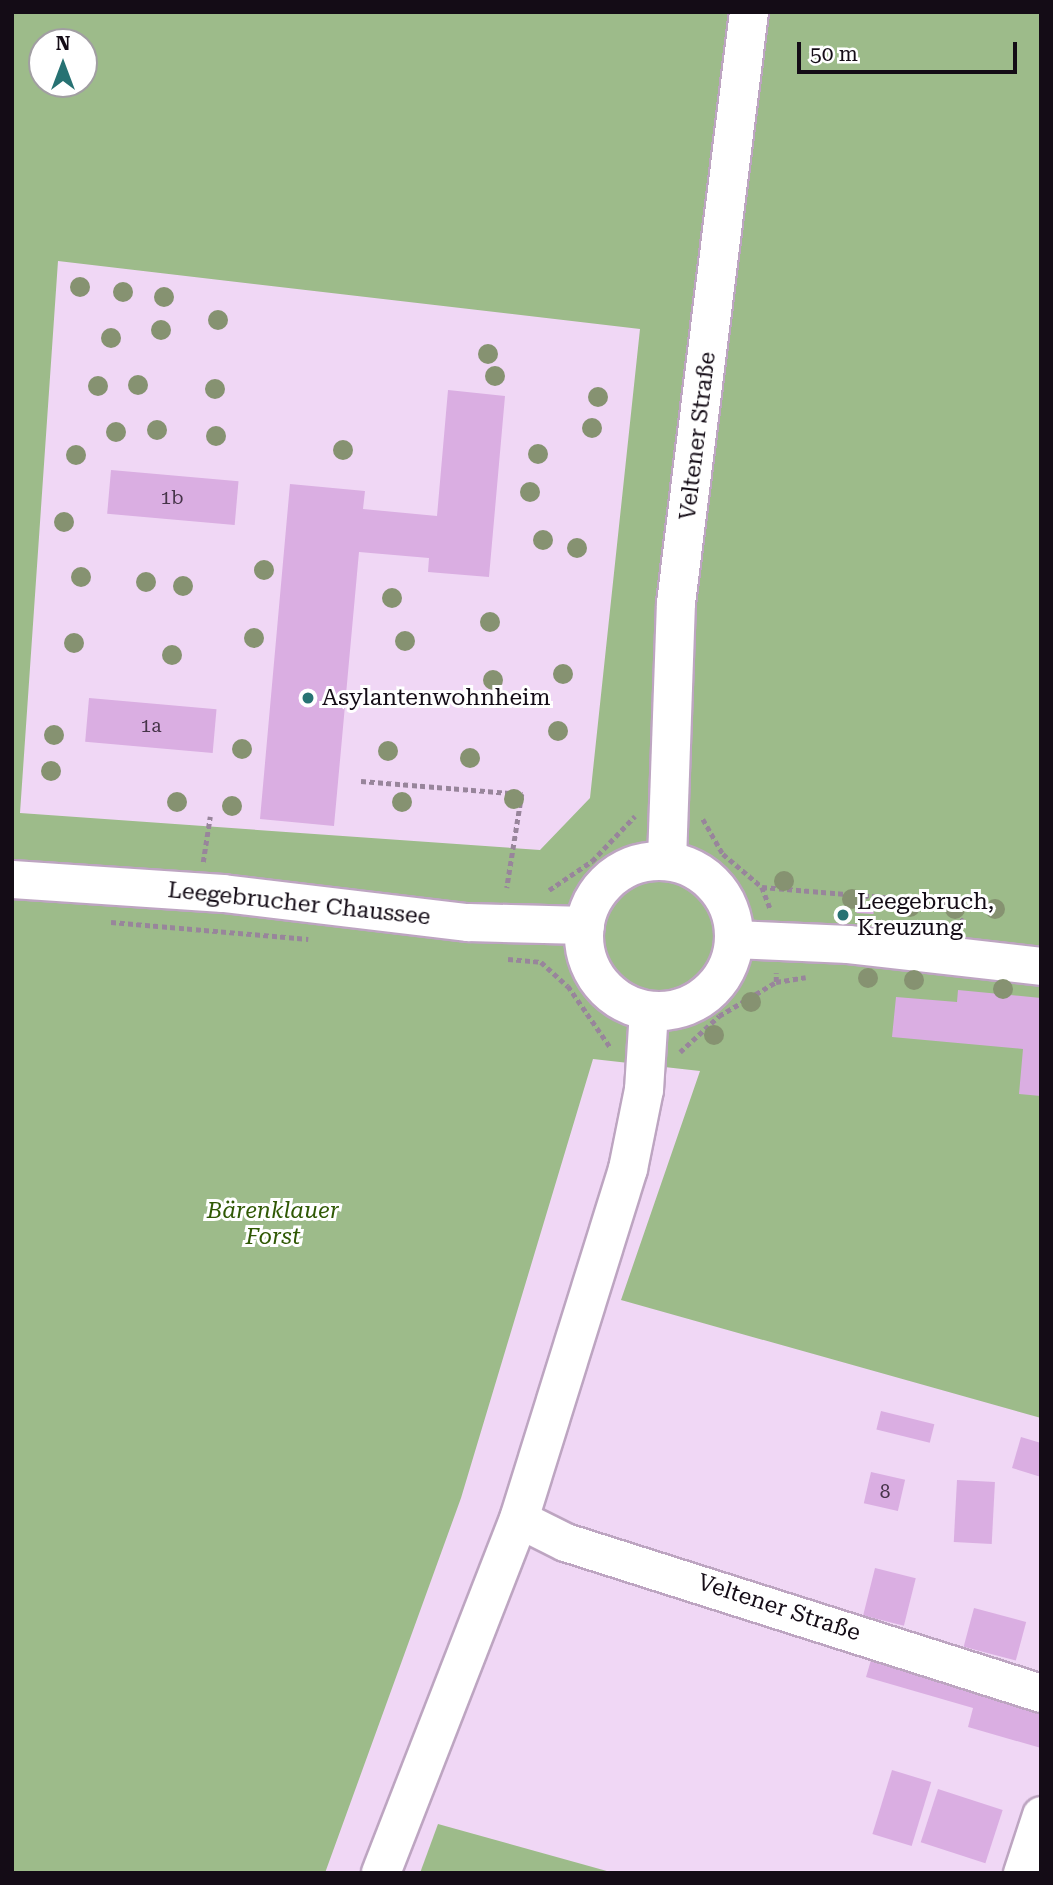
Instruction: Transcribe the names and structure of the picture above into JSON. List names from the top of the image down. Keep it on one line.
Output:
{"streets":{"main road":["Veltener Straße"],"street":["Leegebrucher Chaussee"]},"crossings":[["Veltener Straße","Leegebrucher Chaussee"]],"parks":["Bärenklauer Forst"],"places":["Asylantenwohnheim","Leegebruch, Kreuzung"],"house_numbers":["1b","1a","8"],"scale_bar":"50 m","north":"top"}
